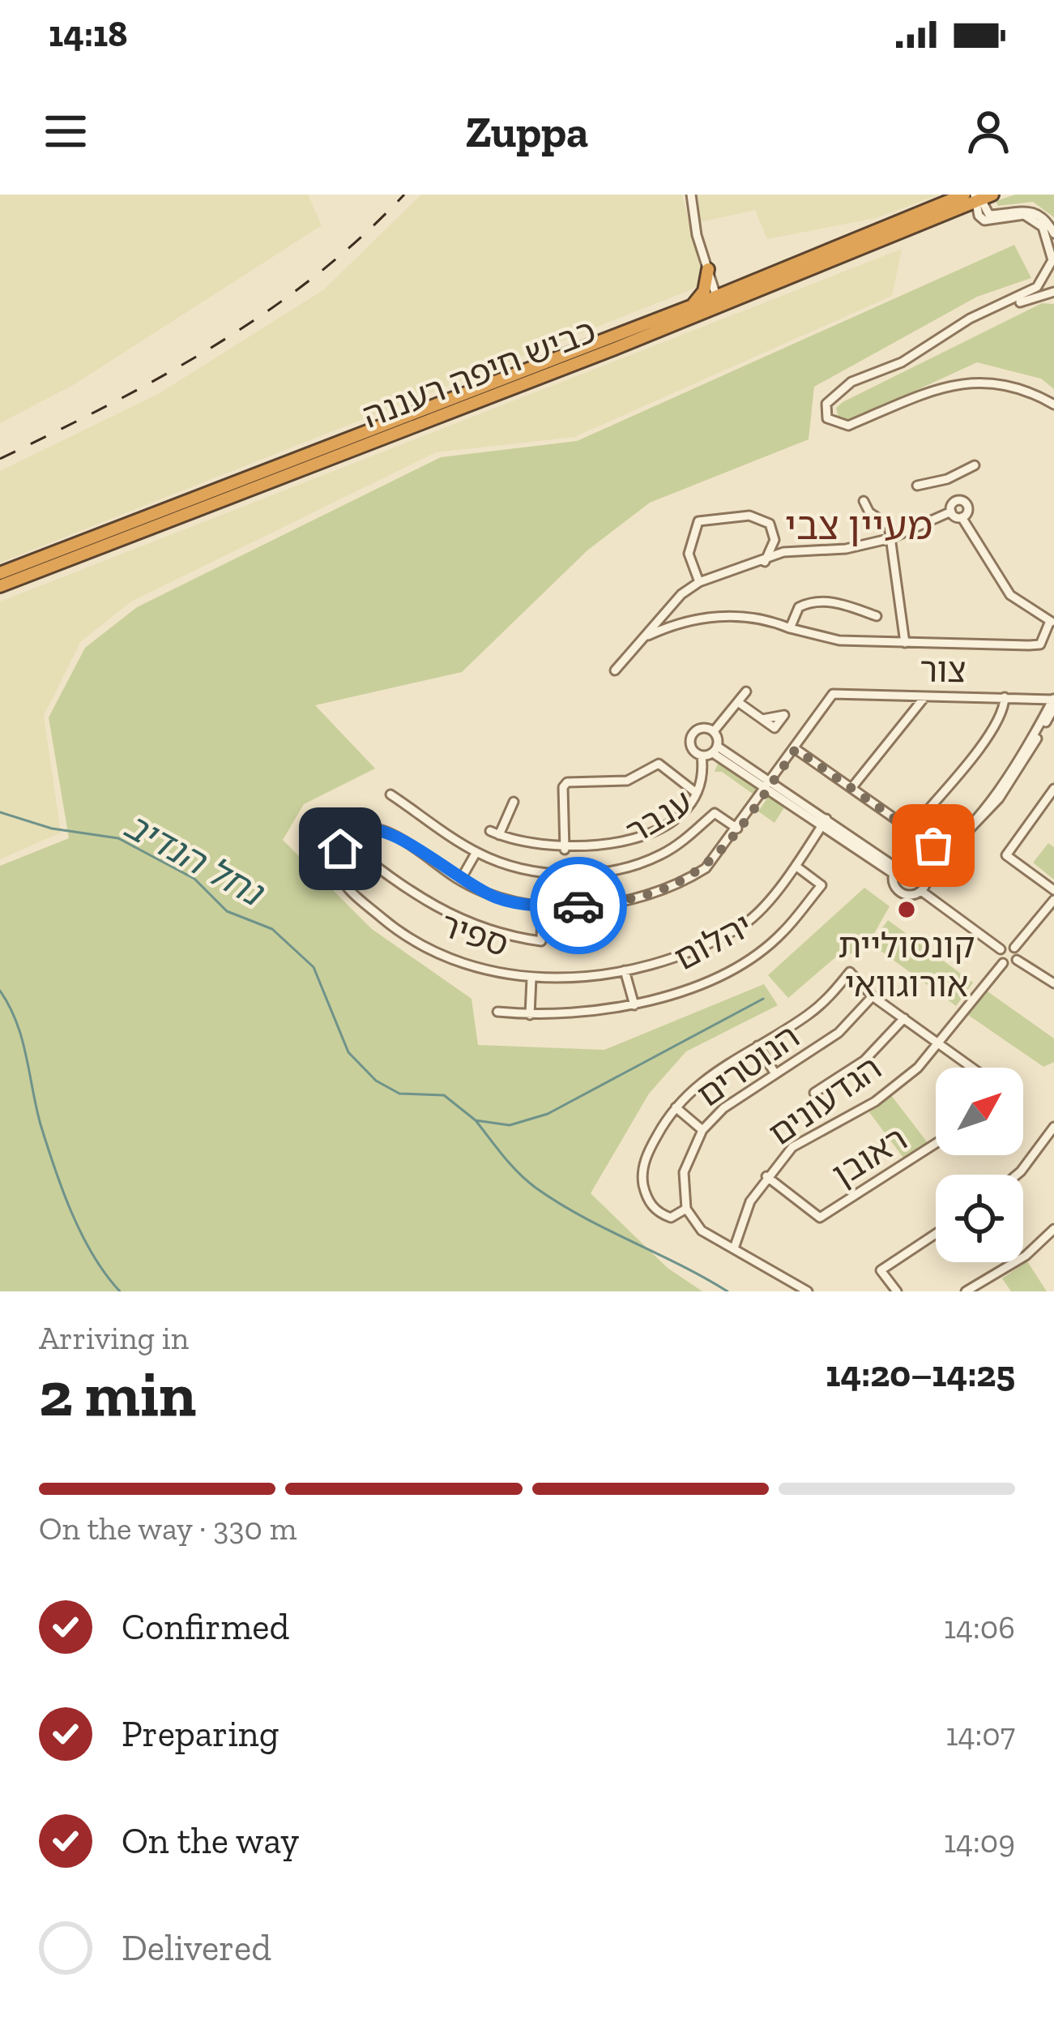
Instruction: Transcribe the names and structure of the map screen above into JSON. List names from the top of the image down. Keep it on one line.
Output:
{"streets":{"highway":["כביש חיפה רעננה"],"street":["צור","ענבר","ספיר","יהלום","הנוטרים","הגדעונים","ראובן"]},"crossings":[["ספיר","יהלום"],["הגדעונים","ראובן"]],"districts":["מעיין צבי"],"water":["נחל הנדיב"],"places":["קונסוליית אורוגוואי"],"north":"top right","page":{"status":"14:18","header":"Zuppa","heading":["2 min","Arriving in","14:20–14:25"],"bar":"On the way · 330 m","list":[["Confirmed","14:06"],["Preparing","14:07"],["On the way","14:09"],"Delivered"]}}
